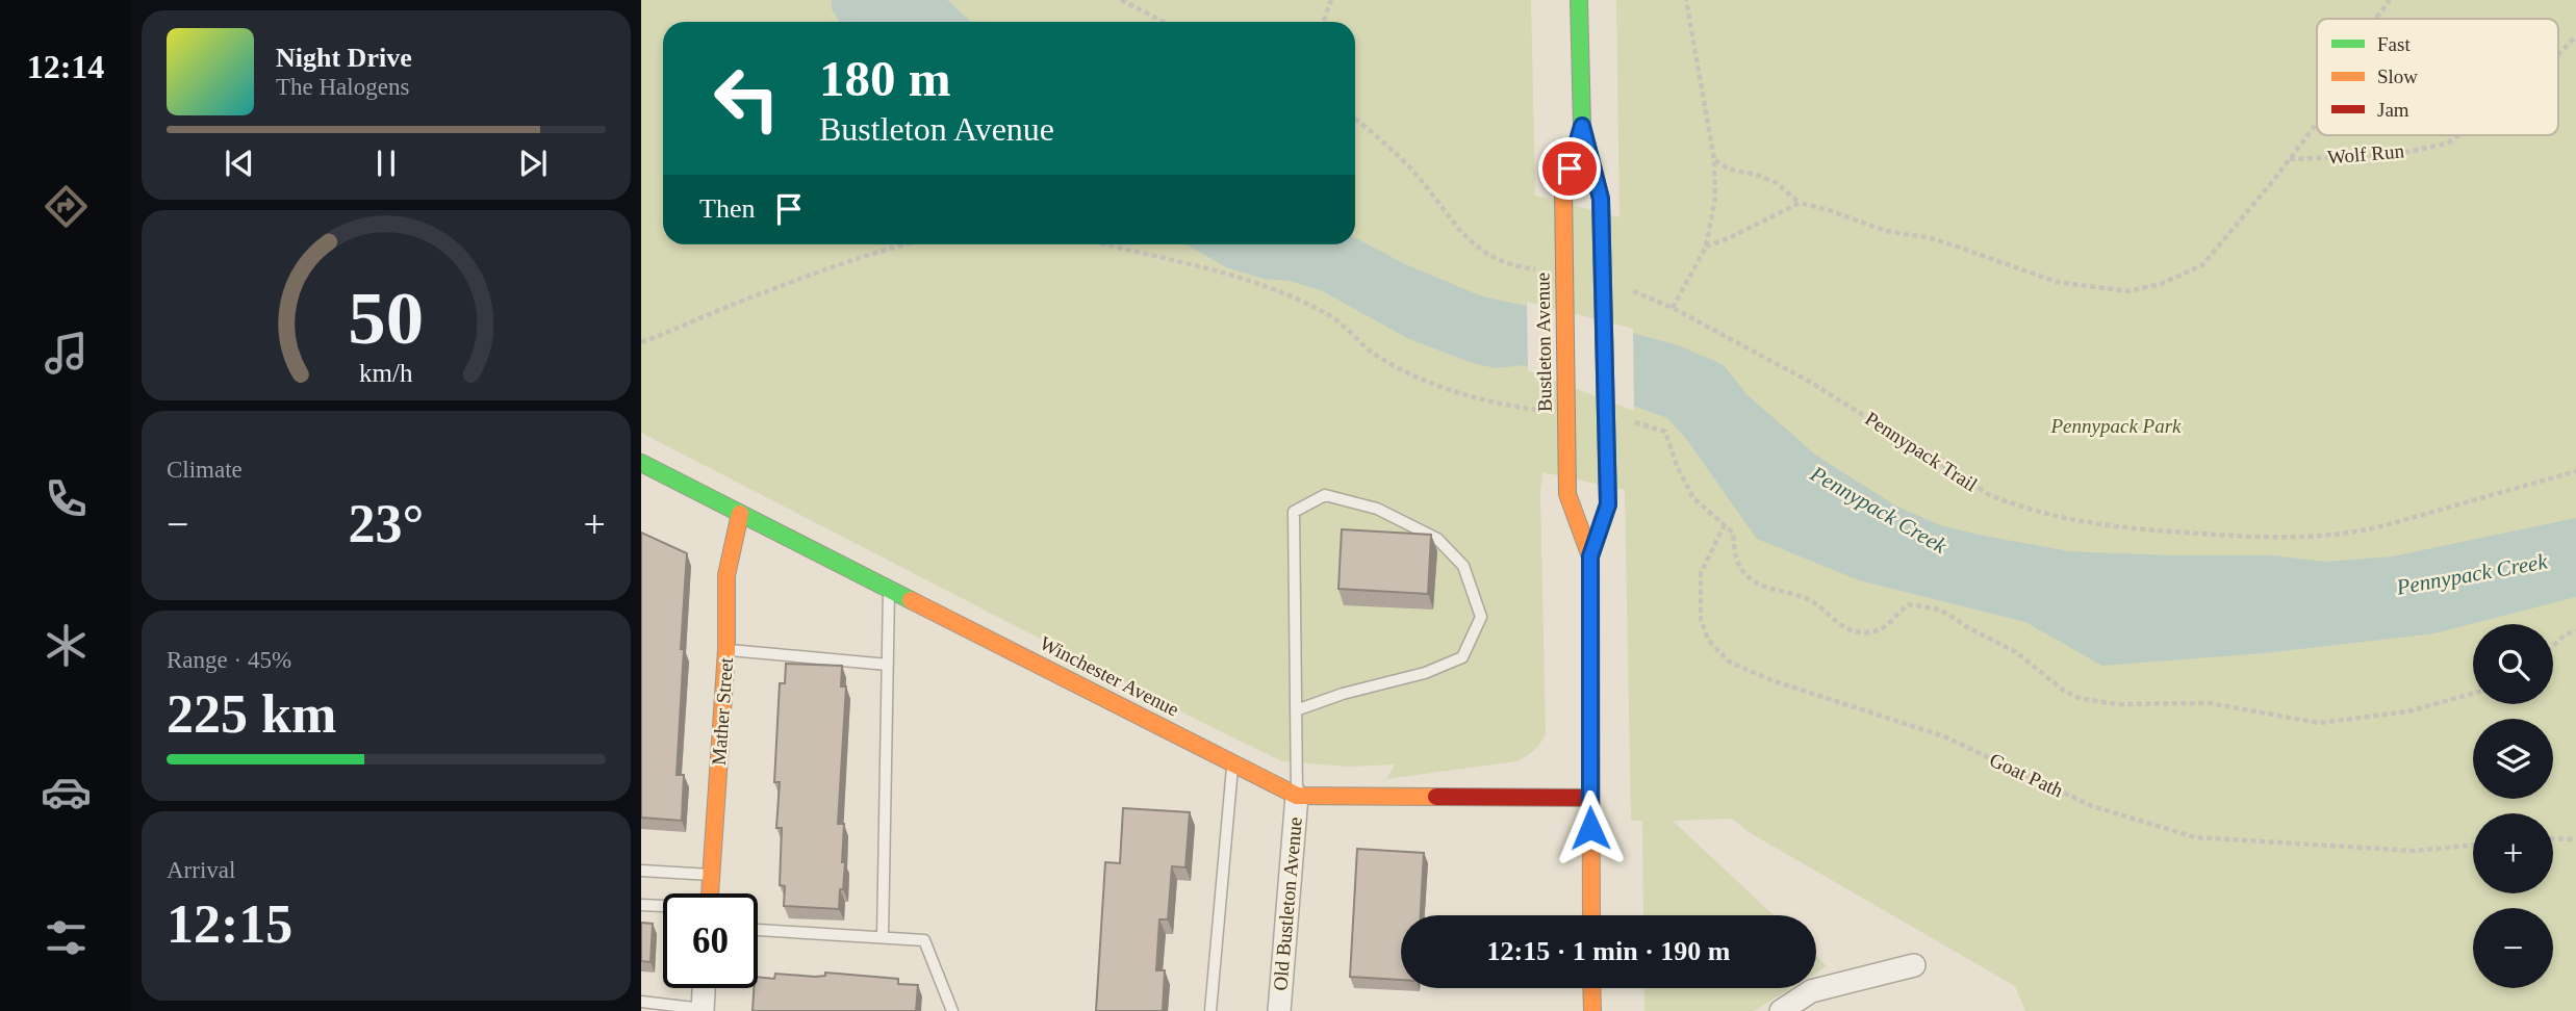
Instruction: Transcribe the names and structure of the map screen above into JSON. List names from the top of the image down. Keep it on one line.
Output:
{"streets":{"street":["Bustleton Avenue","Winchester Avenue","Mather Street","Old Bustleton Avenue"],"path":["Wolf Run","Pennypack Trail","Goat Path"]},"crossings":[["Bustleton Avenue","Winchester Avenue"],["Winchester Avenue","Mather Street"],["Winchester Avenue","Old Bustleton Avenue"]],"water":["Pennypack Creek"],"parks":["Pennypack Park"],"legend":["Fast","Slow","Jam"],"page":{"tabs":"12:14","turn":["180 m","Bustleton Avenue"],"song":["Night Drive","The Halogens"],"then":"Then","tile":["Climate",["Range · 45%","225 km"],["Arrival","12:15"]],"heat":["−","23°","+"],"map_buttons":["+","−"],"limit":"60","trip":"12:15 · 1 min · 190 m","gauge":["50","km/h"]}}
